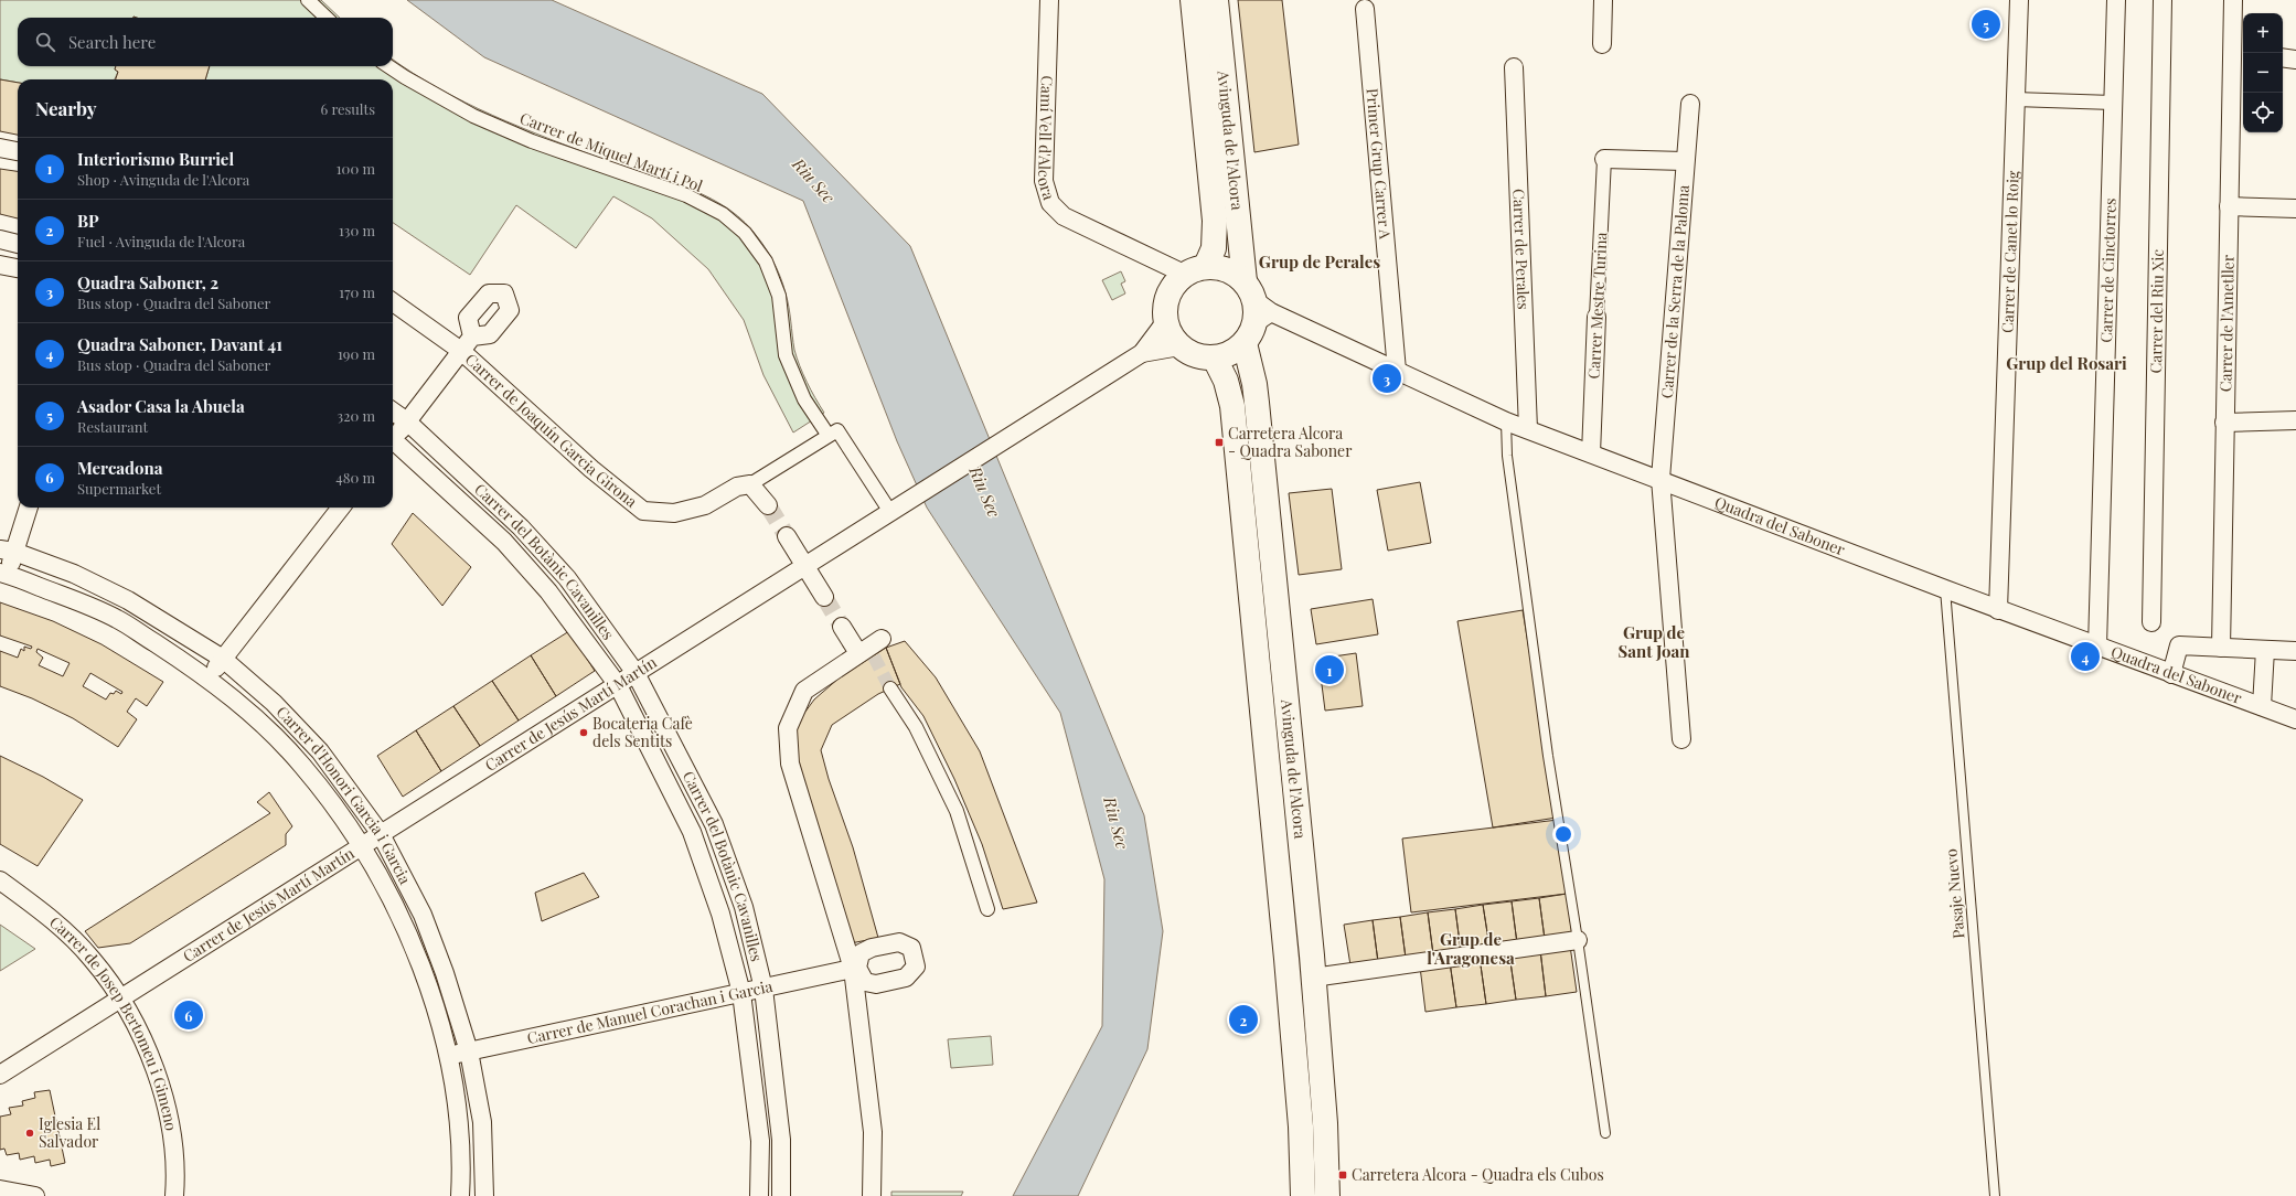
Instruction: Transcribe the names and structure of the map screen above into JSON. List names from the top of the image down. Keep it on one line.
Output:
{"streets":{"main road":["Avinguda de l'Alcora"],"street":["Camí Vell d'Alcora","Carrer de Miquel Martí i Pol","Primer Grup Carrer A","Carrer de Perales","Carrer de Canet lo Roig","Carrer de Cinctorres","Carrer de la Serra de la Paloma","Carrer Mestre Turina","Carrer del Riu Xic","Carrer de l'Ametller","Carrer de Joaquín Garcia Girona","Quadra del Saboner","Carrer del Botànic Cavanilles","Carrer de Jesús Martí Martín","Carrer d'Honori Garcia i Garcia","Carrer de Manuel Corachan i Garcia","Carrer de Josep Bertomeu i Gimeno"],"lane":["Pasaje Nuevo"]},"crossings":[["Camí Vell d'Alcora","Avinguda de l'Alcora"],["Camí Vell d'Alcora","Quadra del Saboner"],["Camí Vell d'Alcora","Carrer de Jesús Martí Martín"],["Avinguda de l'Alcora","Quadra del Saboner"],["Avinguda de l'Alcora","Carrer de Jesús Martí Martín"],["Carrer de Miquel Martí i Pol","Carrer de Joaquín Garcia Girona"],["Carrer de Miquel Martí i Pol","Carrer de Jesús Martí Martín"],["Primer Grup Carrer A","Quadra del Saboner"],["Carrer de Perales","Quadra del Saboner"],["Carrer de Canet lo Roig","Quadra del Saboner"],["Carrer de Cinctorres","Quadra del Saboner"],["Carrer de la Serra de la Paloma","Quadra del Saboner"],["Carrer Mestre Turina","Quadra del Saboner"],["Quadra del Saboner","Carrer de Jesús Martí Martín"],["Quadra del Saboner","Pasaje Nuevo"],["Carrer del Botànic Cavanilles","Carrer de Jesús Martí Martín"],["Carrer del Botànic Cavanilles","Carrer de Manuel Corachan i Garcia"],["Carrer de Jesús Martí Martín","Carrer d'Honori Garcia i Garcia"],["Carrer de Jesús Martí Martín","Carrer de Josep Bertomeu i Gimeno"],["Carrer d'Honori Garcia i Garcia","Carrer de Manuel Corachan i Garcia"]],"districts":["Grup de Perales","Grup del Rosari","Grup de Sant Joan","Grup de l'Aragonesa"],"water":["Riu Sec"],"places":{"transit":["Carretera Alcora - Quadra Saboner","Carretera Alcora - Quadra els Cubos"],"other":["Bocateria Cafè dels Sentits","Iglesia El Salvador"]},"page":{"pins":["5","3","4","1","6","2"],"map_buttons":["+","−"],"search":"Search here","heading":["Nearby","6 results"],"list":[{"mark":"1","name":"Interiorismo Burriel","note":"Shop · Avinguda de l'Alcora","value":"100 m"},{"mark":"2","name":"BP","note":"Fuel · Avinguda de l'Alcora","value":"130 m"},{"mark":"3","name":"Quadra Saboner, 2","note":"Bus stop · Quadra del Saboner","value":"170 m"},{"mark":"4","name":"Quadra Saboner, Davant 41","note":"Bus stop · Quadra del Saboner","value":"190 m"},{"mark":"5","name":"Asador Casa la Abuela","note":"Restaurant","value":"320 m"},{"mark":"6","name":"Mercadona","note":"Supermarket","value":"480 m"}]}}
